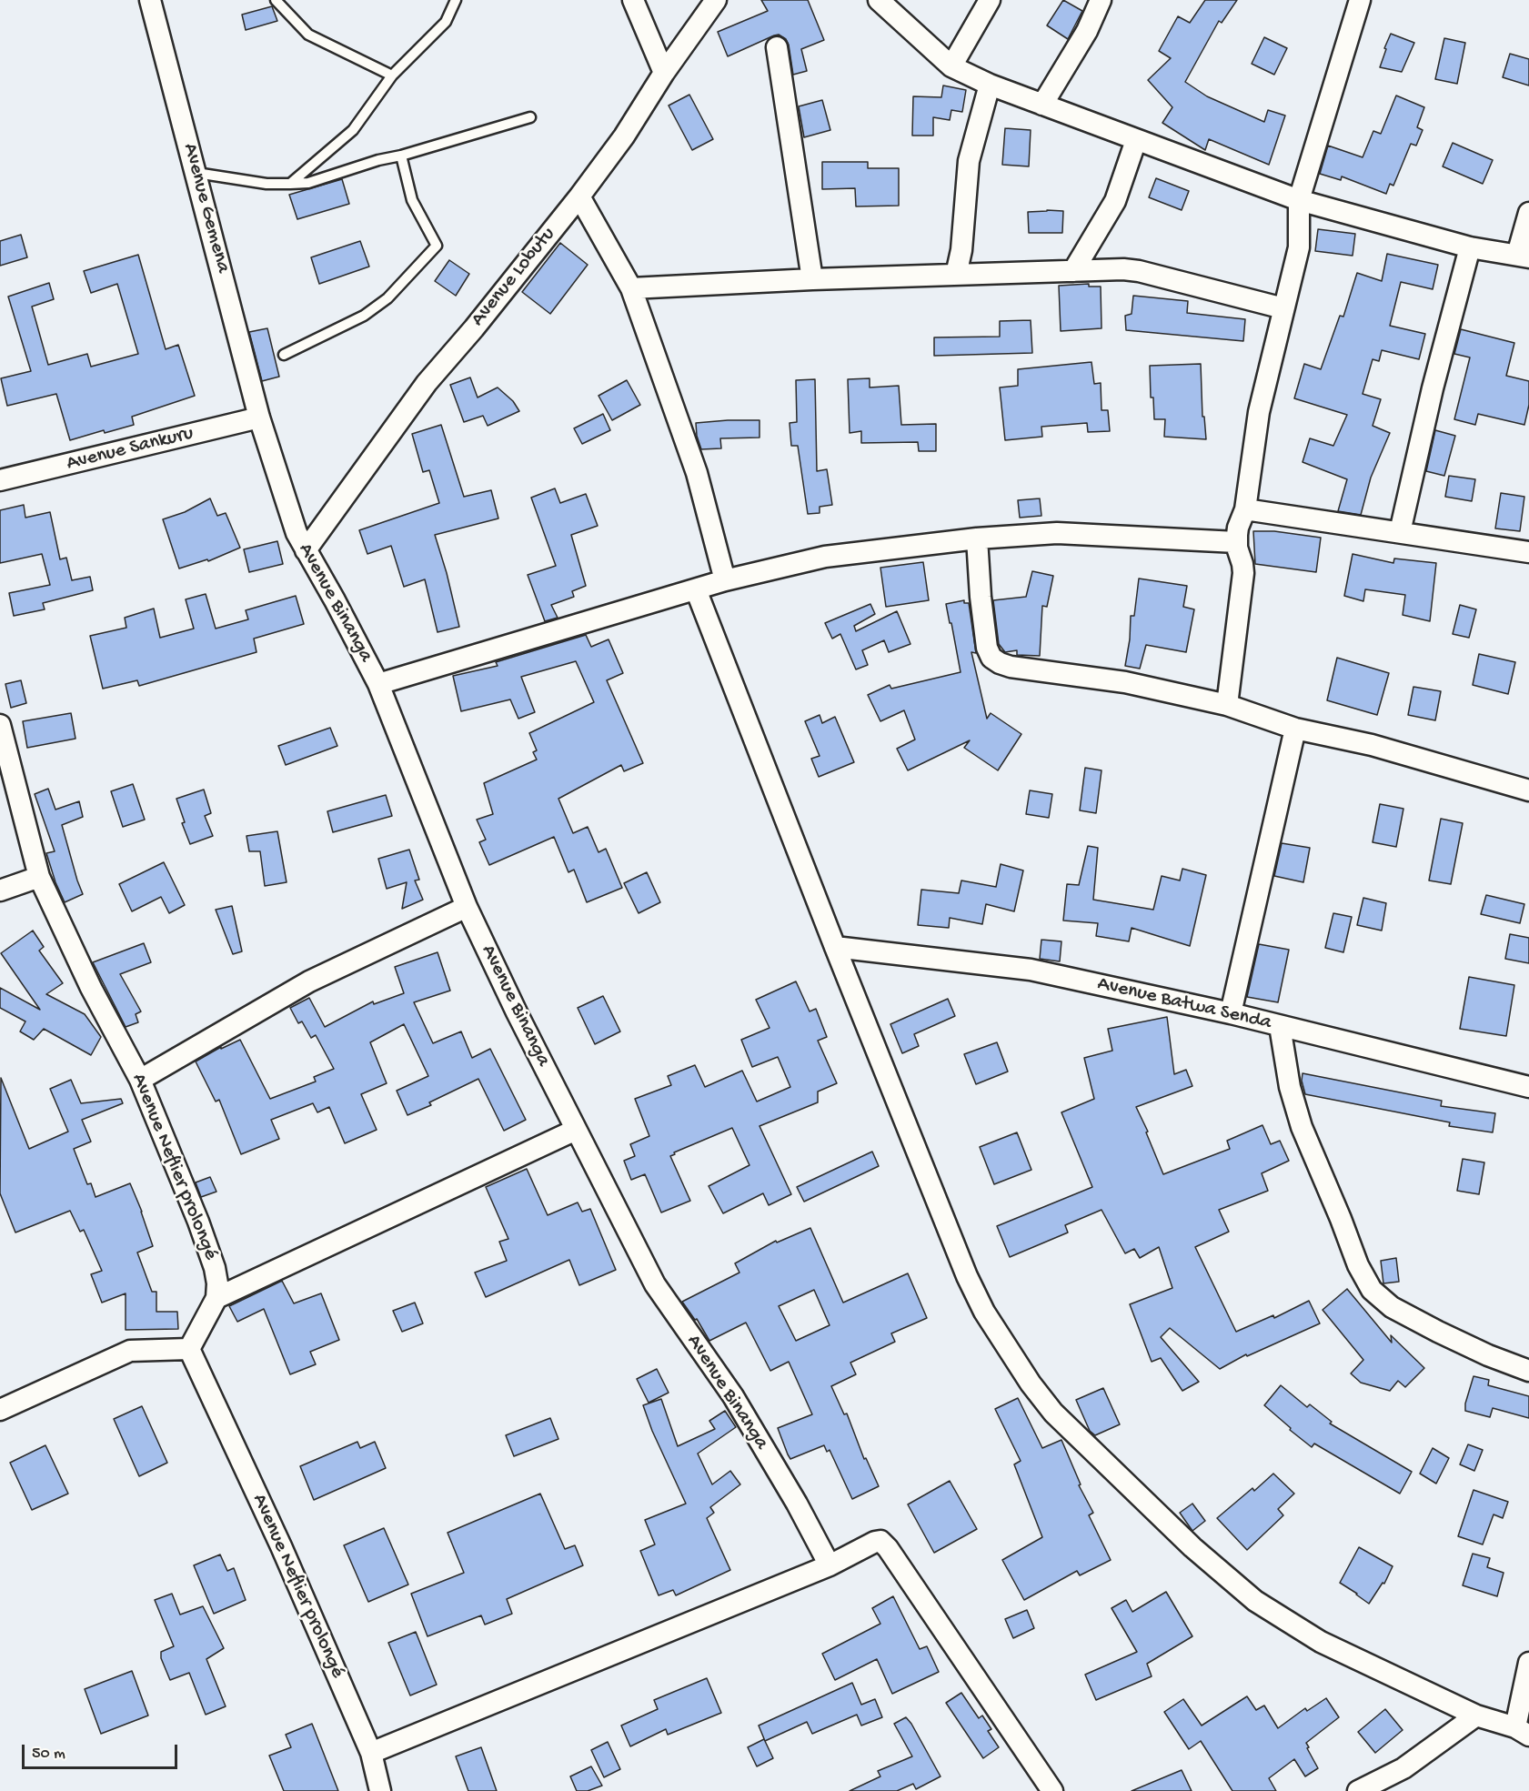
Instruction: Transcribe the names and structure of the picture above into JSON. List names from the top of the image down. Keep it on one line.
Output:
{"streets":{"street":["Avenue Gemena","Avenue Lobutu","Avenue Sankuru","Avenue Binanga","Avenue Batwa Senda","Avenue Neflier prolongé"]},"crossings":[["Avenue Gemena","Avenue Sankuru"],["Avenue Gemena","Avenue Binanga"],["Avenue Lobutu","Avenue Binanga"],["Avenue Sankuru","Avenue Binanga"]],"scale_bar":"50 m"}
